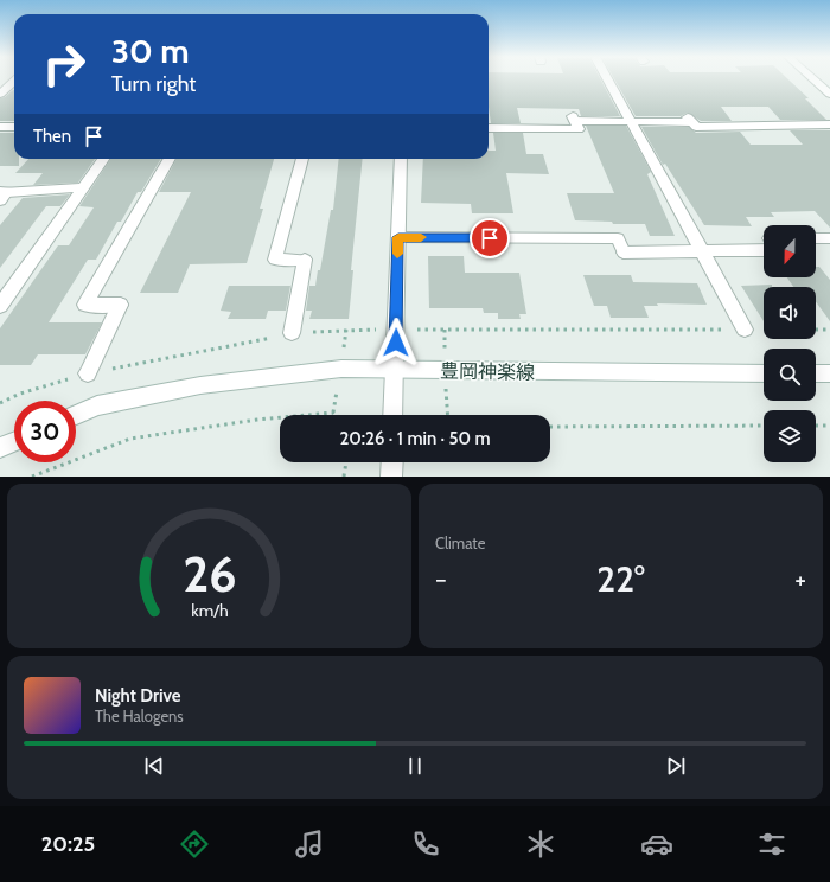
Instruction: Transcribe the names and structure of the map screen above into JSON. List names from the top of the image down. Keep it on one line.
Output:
{"streets":{"street":["豊岡神楽線"]},"north":"bottom","page":{"turn":["30 m","Turn right"],"then":"Then","limit":"30","trip":"20:26 · 1 min · 50 m","tile":"Climate","heat":["−","22°","+"],"song":["Night Drive","The Halogens"],"tabs":"20:25","gauge":["26","km/h"]}}
